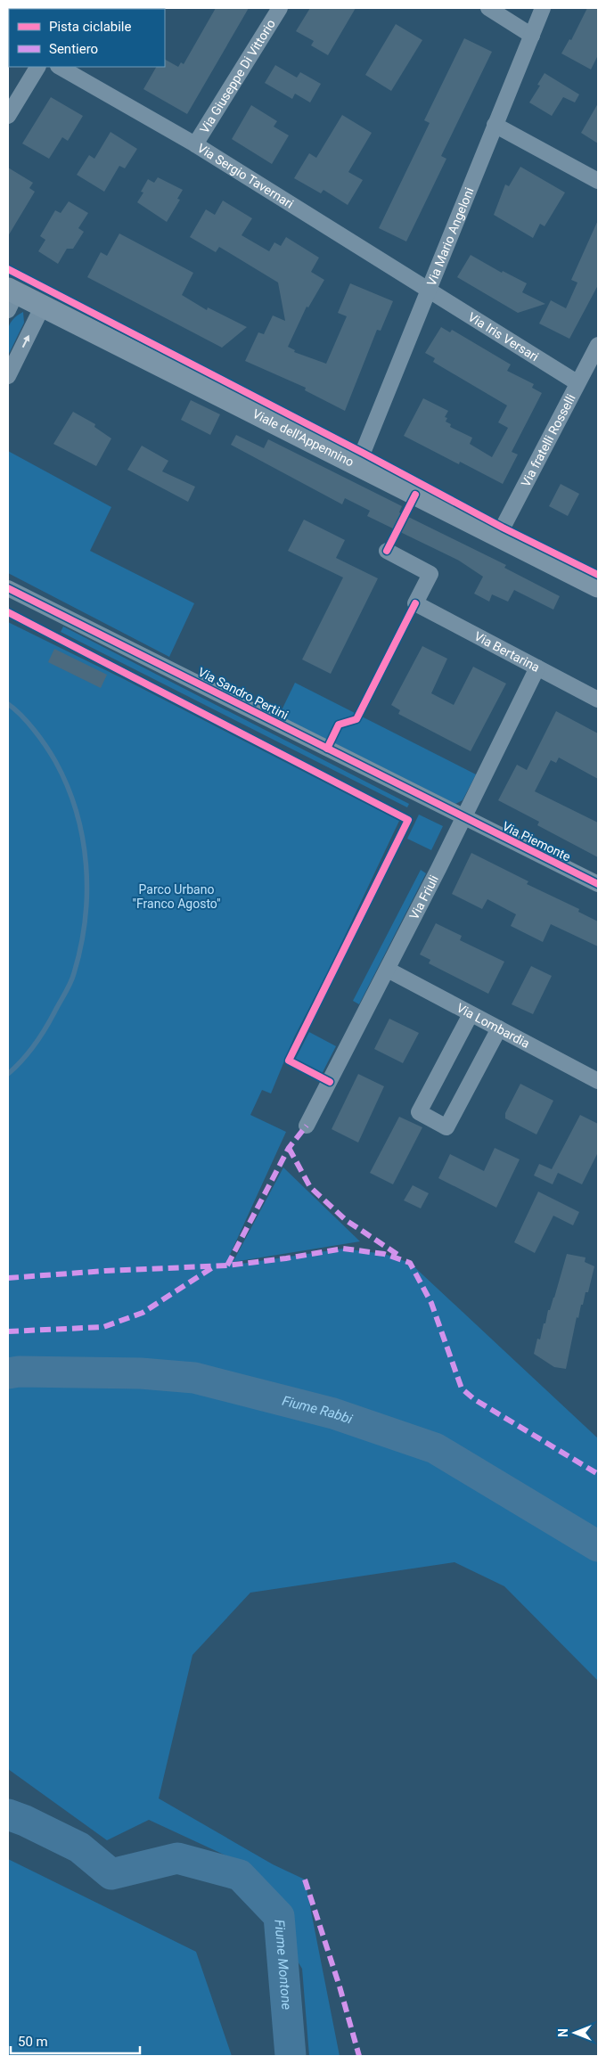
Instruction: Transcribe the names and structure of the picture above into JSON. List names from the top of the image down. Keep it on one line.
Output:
{"streets":{"main road":["Viale dell'Appennino"],"street":["Via Giuseppe Di Vittorio","Via Sergio Tavernari","Via Mario Angeloni","Via Iris Versari","Via fratelli Rosselli","Via Bertarina","Via Sandro Pertini","Via Piemonte","Via Friuli","Via Lombardia"]},"crossings":[["Via Giuseppe Di Vittorio","Via Sergio Tavernari"],["Via Sergio Tavernari","Via Mario Angeloni"],["Via Sergio Tavernari","Via Iris Versari"],["Via Mario Angeloni","Via Iris Versari"],["Via Mario Angeloni","Viale dell'Appennino"],["Via Iris Versari","Via fratelli Rosselli"],["Viale dell'Appennino","Via fratelli Rosselli"],["Via Bertarina","Via Friuli"],["Via Sandro Pertini","Via Piemonte"],["Via Sandro Pertini","Via Friuli"],["Via Piemonte","Via Friuli"],["Via Friuli","Via Lombardia"]],"water":["Fiume Rabbi","Fiume Montone"],"parks":["Parco Urbano \"Franco Agosto\""],"legend":["Pista ciclabile","Sentiero"],"scale_bar":"50 m","north":"left"}
